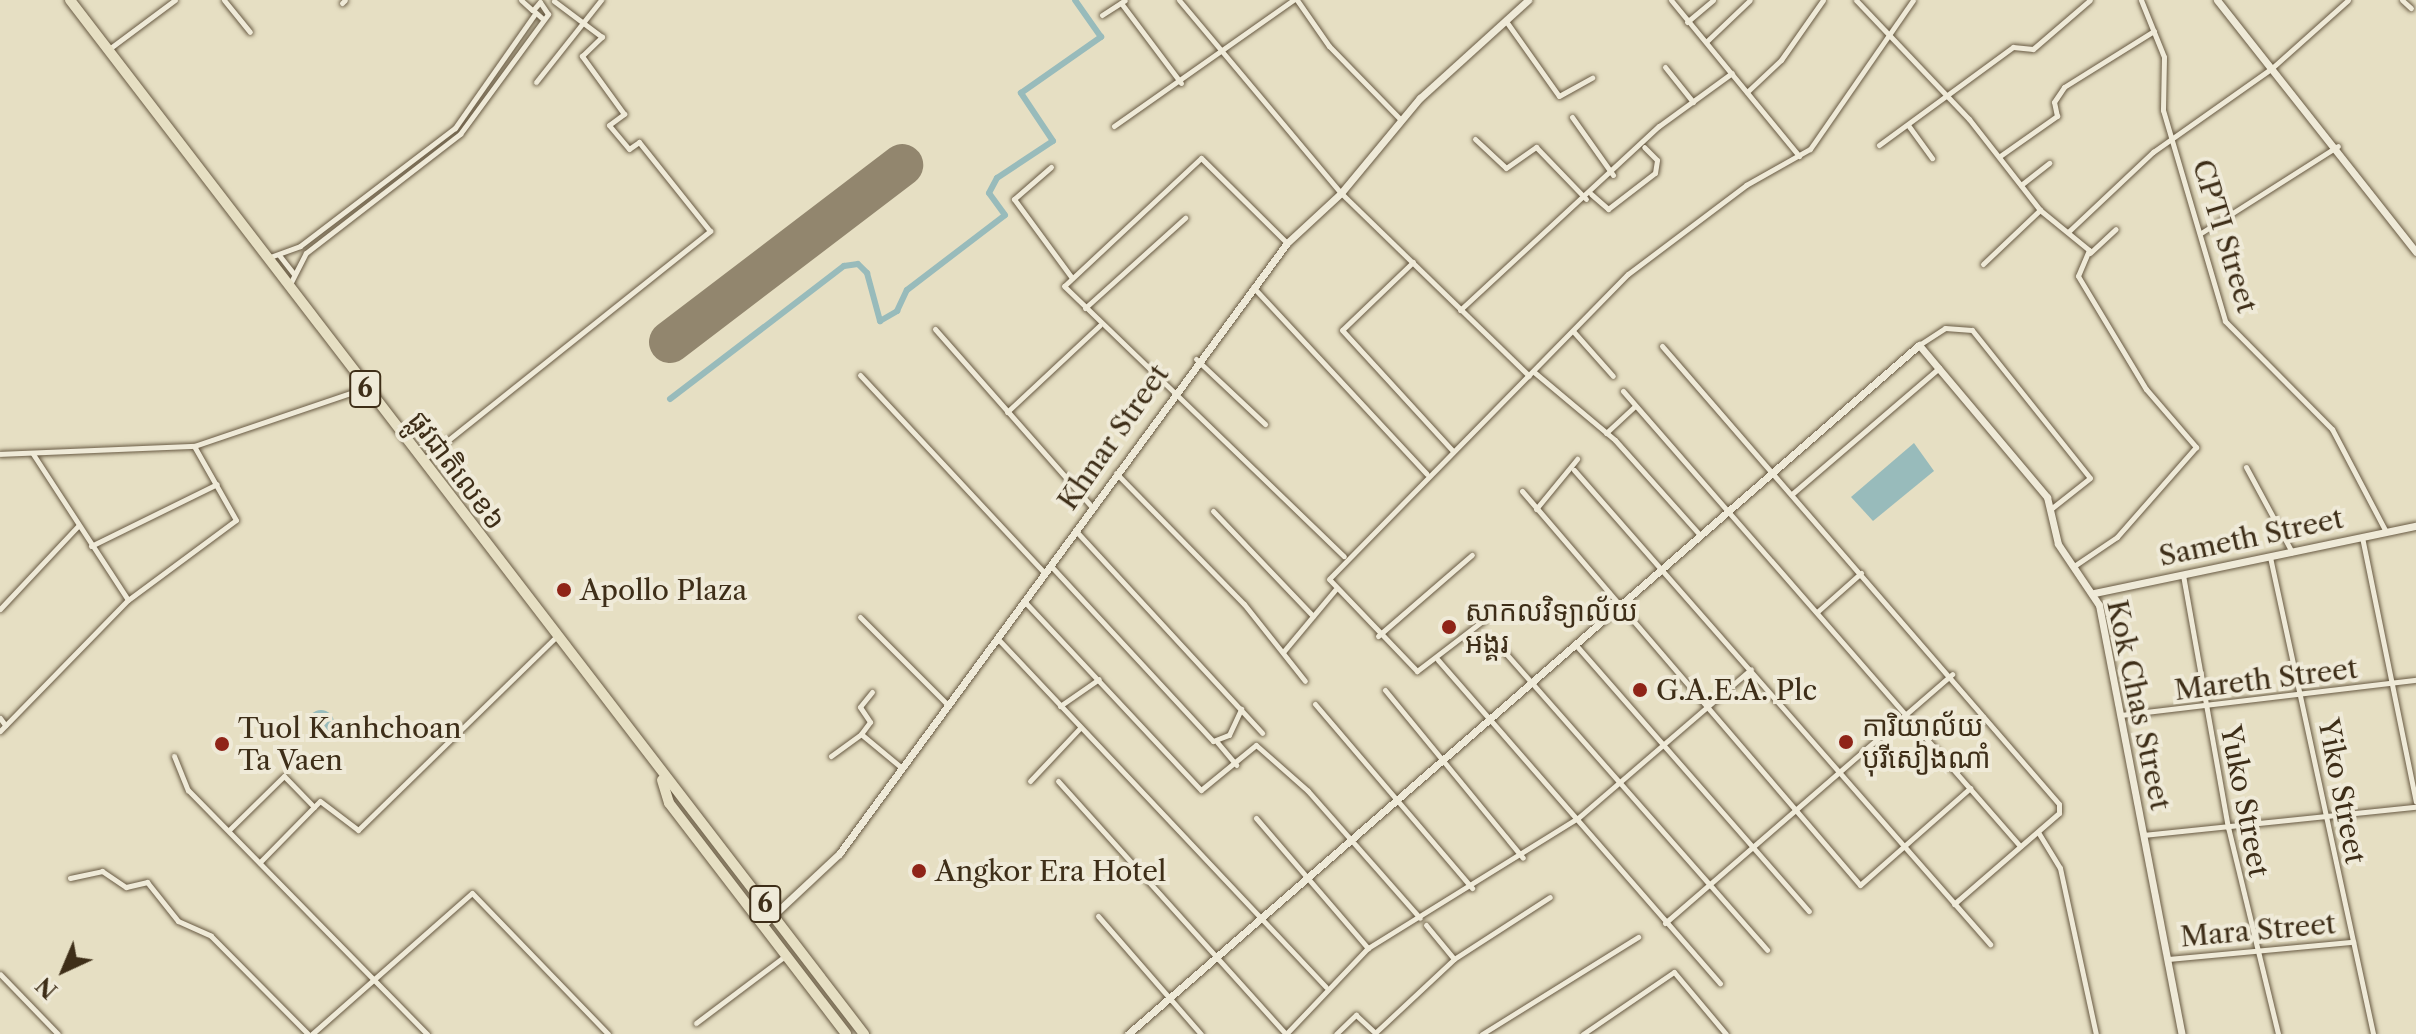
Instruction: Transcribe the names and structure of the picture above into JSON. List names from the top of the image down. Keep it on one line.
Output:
{"streets":{"highway":["6","ផ្លូវជាតិលេខ៦"],"street":["CPTI Street","Khnar Street","Sameth Street","Mareth Street","Kok Chas Street","Yiko Street","Yuko Street","Mara Street"]},"crossings":[["CPTI Street","Sameth Street"],["Khnar Street","ផ្លូវជាតិលេខ៦"],["Sameth Street","Kok Chas Street"],["Sameth Street","Yiko Street"],["Sameth Street","Yuko Street"],["Mareth Street","Kok Chas Street"],["Mareth Street","Yiko Street"],["Mareth Street","Yuko Street"],["Kok Chas Street","Mara Street"],["Yiko Street","Mara Street"],["Yuko Street","Mara Street"]],"places":["Apollo Plaza","សាកលវិទ្យាល័យ អង្គរ","G.A.E.A. Plc","ការិយាល័យ បុរីសៀងណាំ","Tuol Kanhchoan Ta Vaen","Angkor Era Hotel"],"north":"bottom left"}
